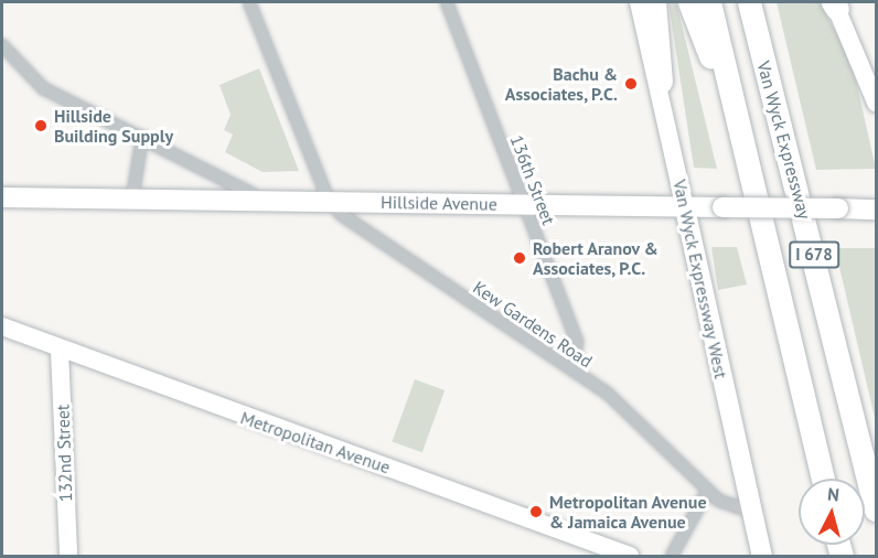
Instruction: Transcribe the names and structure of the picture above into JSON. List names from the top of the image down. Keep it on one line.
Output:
{"streets":{"highway":["Van Wyck Expressway","I 678"],"main road":["Hillside Avenue","Van Wyck Expressway West","Metropolitan Avenue","132nd Street"],"street":["136th Street","Kew Gardens Road"]},"crossings":[["136th Street","Hillside Avenue"],["136th Street","Kew Gardens Road"],["Hillside Avenue","Van Wyck Expressway West"],["Hillside Avenue","Kew Gardens Road"],["Van Wyck Expressway West","Kew Gardens Road"],["Metropolitan Avenue","132nd Street"]],"places":["Bachu & Associates, P.C.","Hillside Building Supply","Robert Aranov & Associates, P.C.","Metropolitan Avenue & Jamaica Avenue"],"north":"top"}
